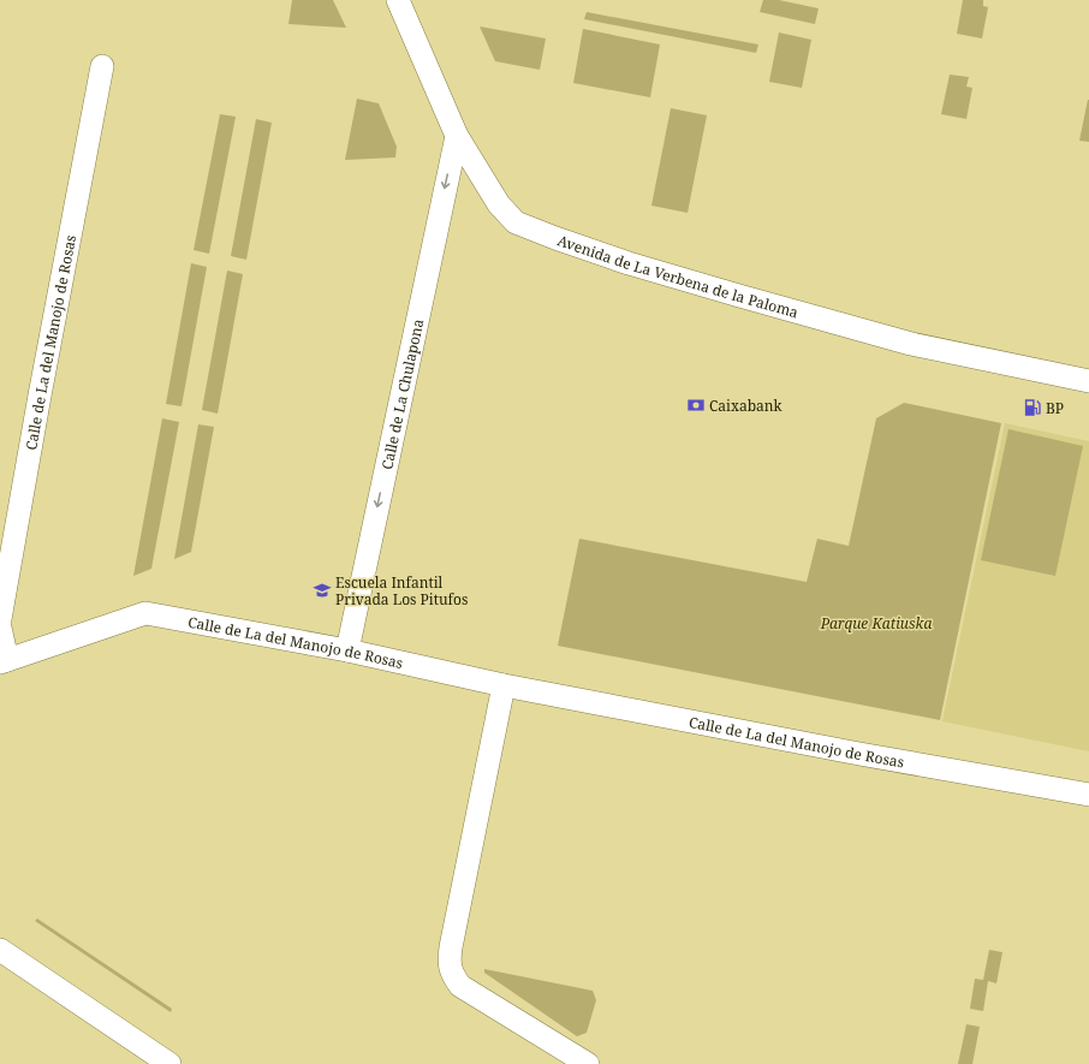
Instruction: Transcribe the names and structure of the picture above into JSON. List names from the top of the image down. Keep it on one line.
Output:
{"streets":{"street":["Avenida de La Verbena de la Paloma","Calle de La del Manojo de Rosas","Calle de La Chulapona"]},"crossings":[["Avenida de La Verbena de la Paloma","Calle de La Chulapona"],["Calle de La del Manojo de Rosas","Calle de La Chulapona"]],"one_way":["Calle de La Chulapona"],"parks":["Parque Katiuska"],"places":{"bank":["Caixabank"],"fuel station":["BP"],"school or university":["Escuela Infantil Privada Los Pitufos"]}}
